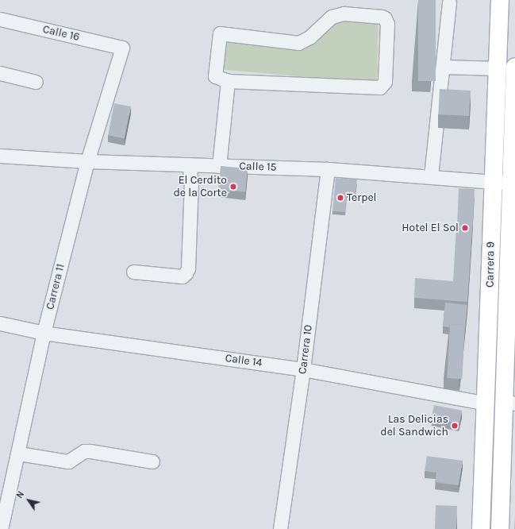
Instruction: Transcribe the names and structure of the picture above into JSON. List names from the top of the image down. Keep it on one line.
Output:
{"streets":{"main road":["Carrera 9"],"street":["Calle 16","Calle 15","Carrera 11","Carrera 10","Calle 14"]},"crossings":[["Calle 16","Carrera 11"],["Calle 15","Carrera 9"],["Calle 15","Carrera 11"],["Calle 15","Carrera 10"],["Carrera 9","Calle 14"],["Carrera 11","Calle 14"],["Carrera 10","Calle 14"]],"places":["El Cerdito de la Corte","Terpel","Hotel El Sol","Las Delicias del Sandwich"],"north":"top left"}
